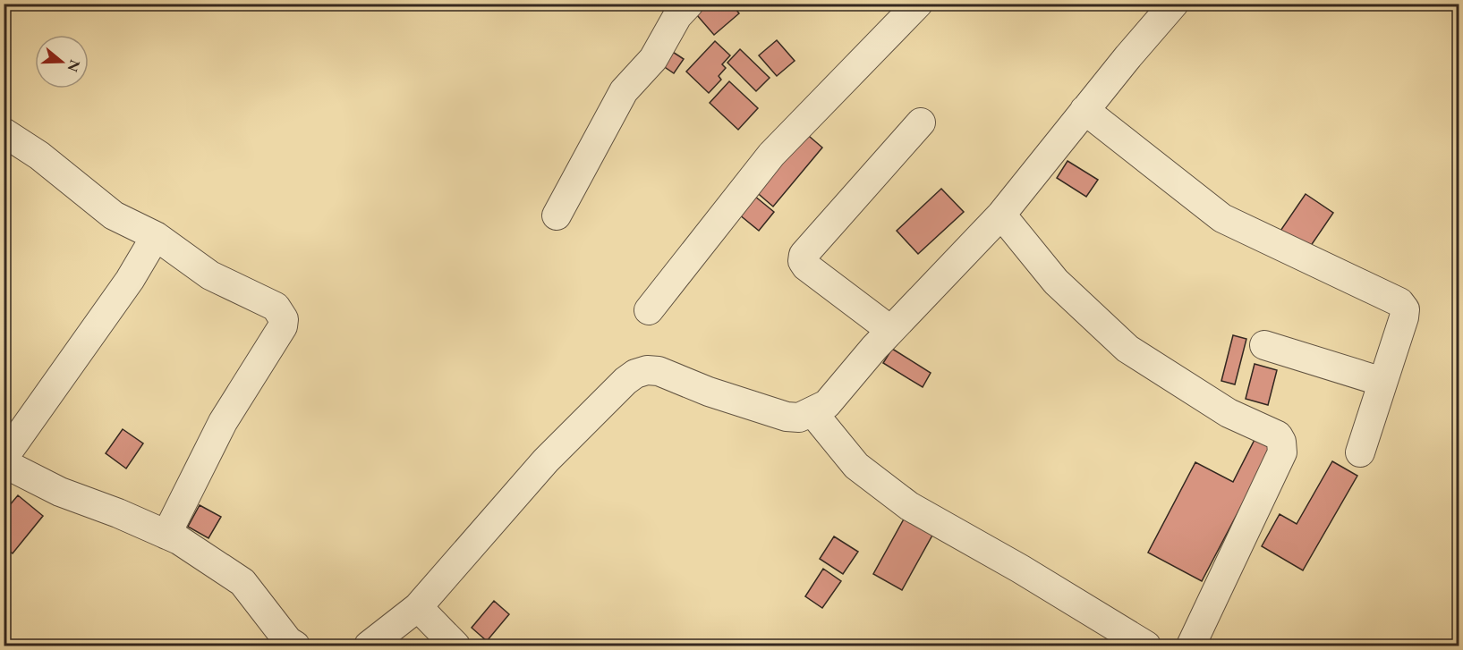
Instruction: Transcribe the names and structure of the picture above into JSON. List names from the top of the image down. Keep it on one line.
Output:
{"north":"right"}
